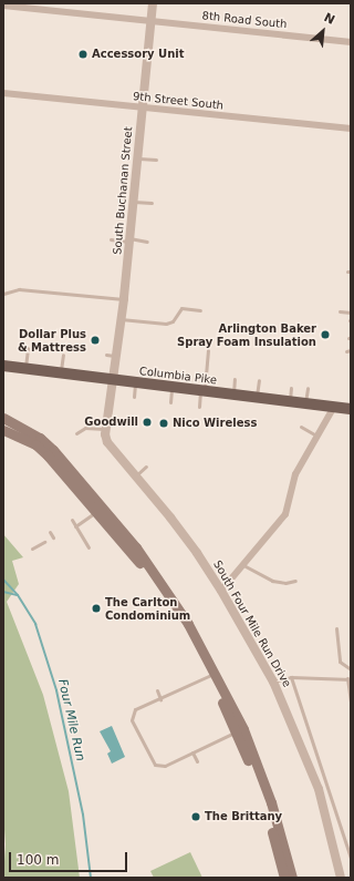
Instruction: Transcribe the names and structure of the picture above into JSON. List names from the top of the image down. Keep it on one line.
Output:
{"streets":{"main road":["Columbia Pike"],"street":["8th Road South","9th Street South","South Buchanan Street","South Four Mile Run Drive"]},"crossings":[["8th Road South","South Buchanan Street"],["9th Street South","South Buchanan Street"],["South Buchanan Street","Columbia Pike"],["South Buchanan Street","South Four Mile Run Drive"],["Columbia Pike","South Four Mile Run Drive"]],"water":["Four Mile Run"],"places":["Accessory Unit","Arlington Baker Spray Foam Insulation","Dollar Plus & Mattress","Goodwill","Nico Wireless","The Carlton Condominium","The Brittany"],"scale_bar":"100 m","north":"top right"}
